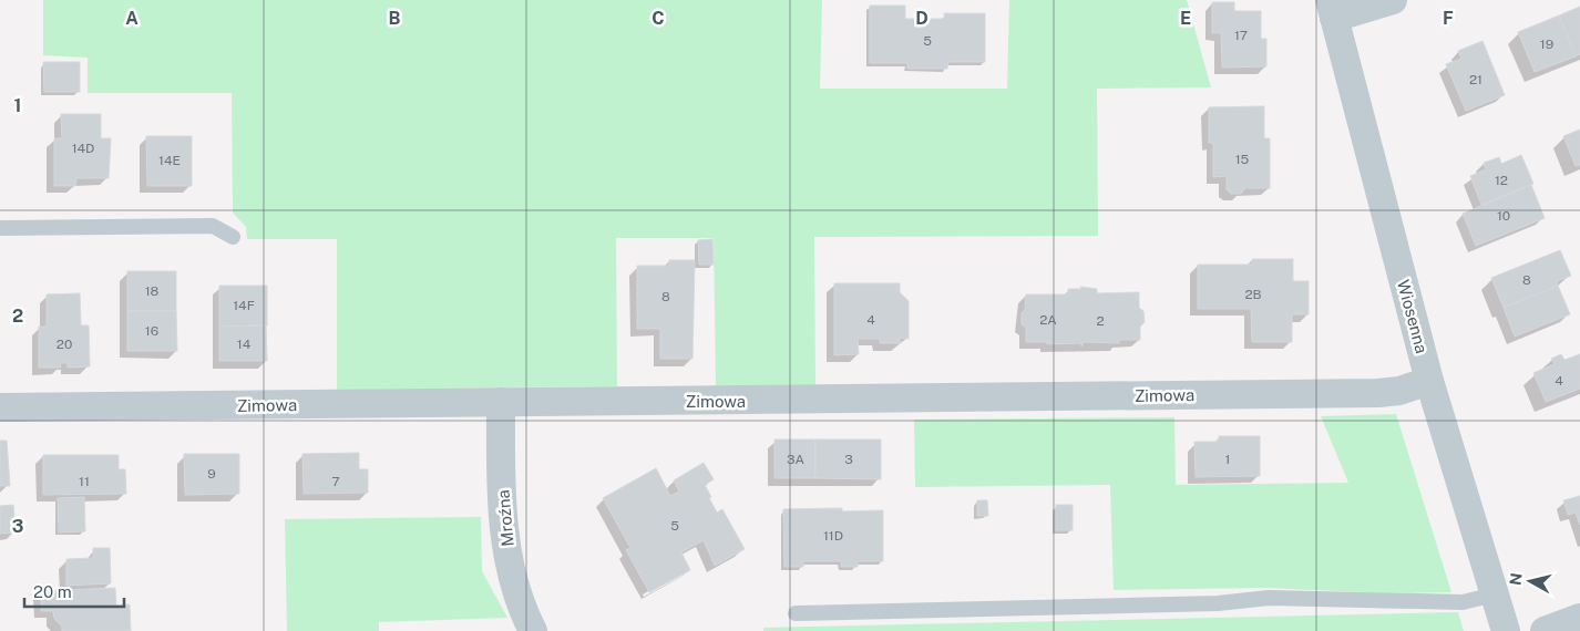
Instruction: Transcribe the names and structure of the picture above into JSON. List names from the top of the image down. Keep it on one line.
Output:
{"streets":{"street":["Wiosenna","Zimowa","Mroźna"]},"crossings":[["Wiosenna","Zimowa"],["Zimowa","Mroźna"]],"house_numbers":["17","5","19","21","14D","15","14E","12","10","8","18","2B","8","14F","4","2A","2","16","20","14","4","3A","3","1","9","11","7","5","11D"],"scale_bar":"20 m","north":"left","grid":{"columns":["A","B","C","D","E","F"],"rows":["1","2","3"]}}
